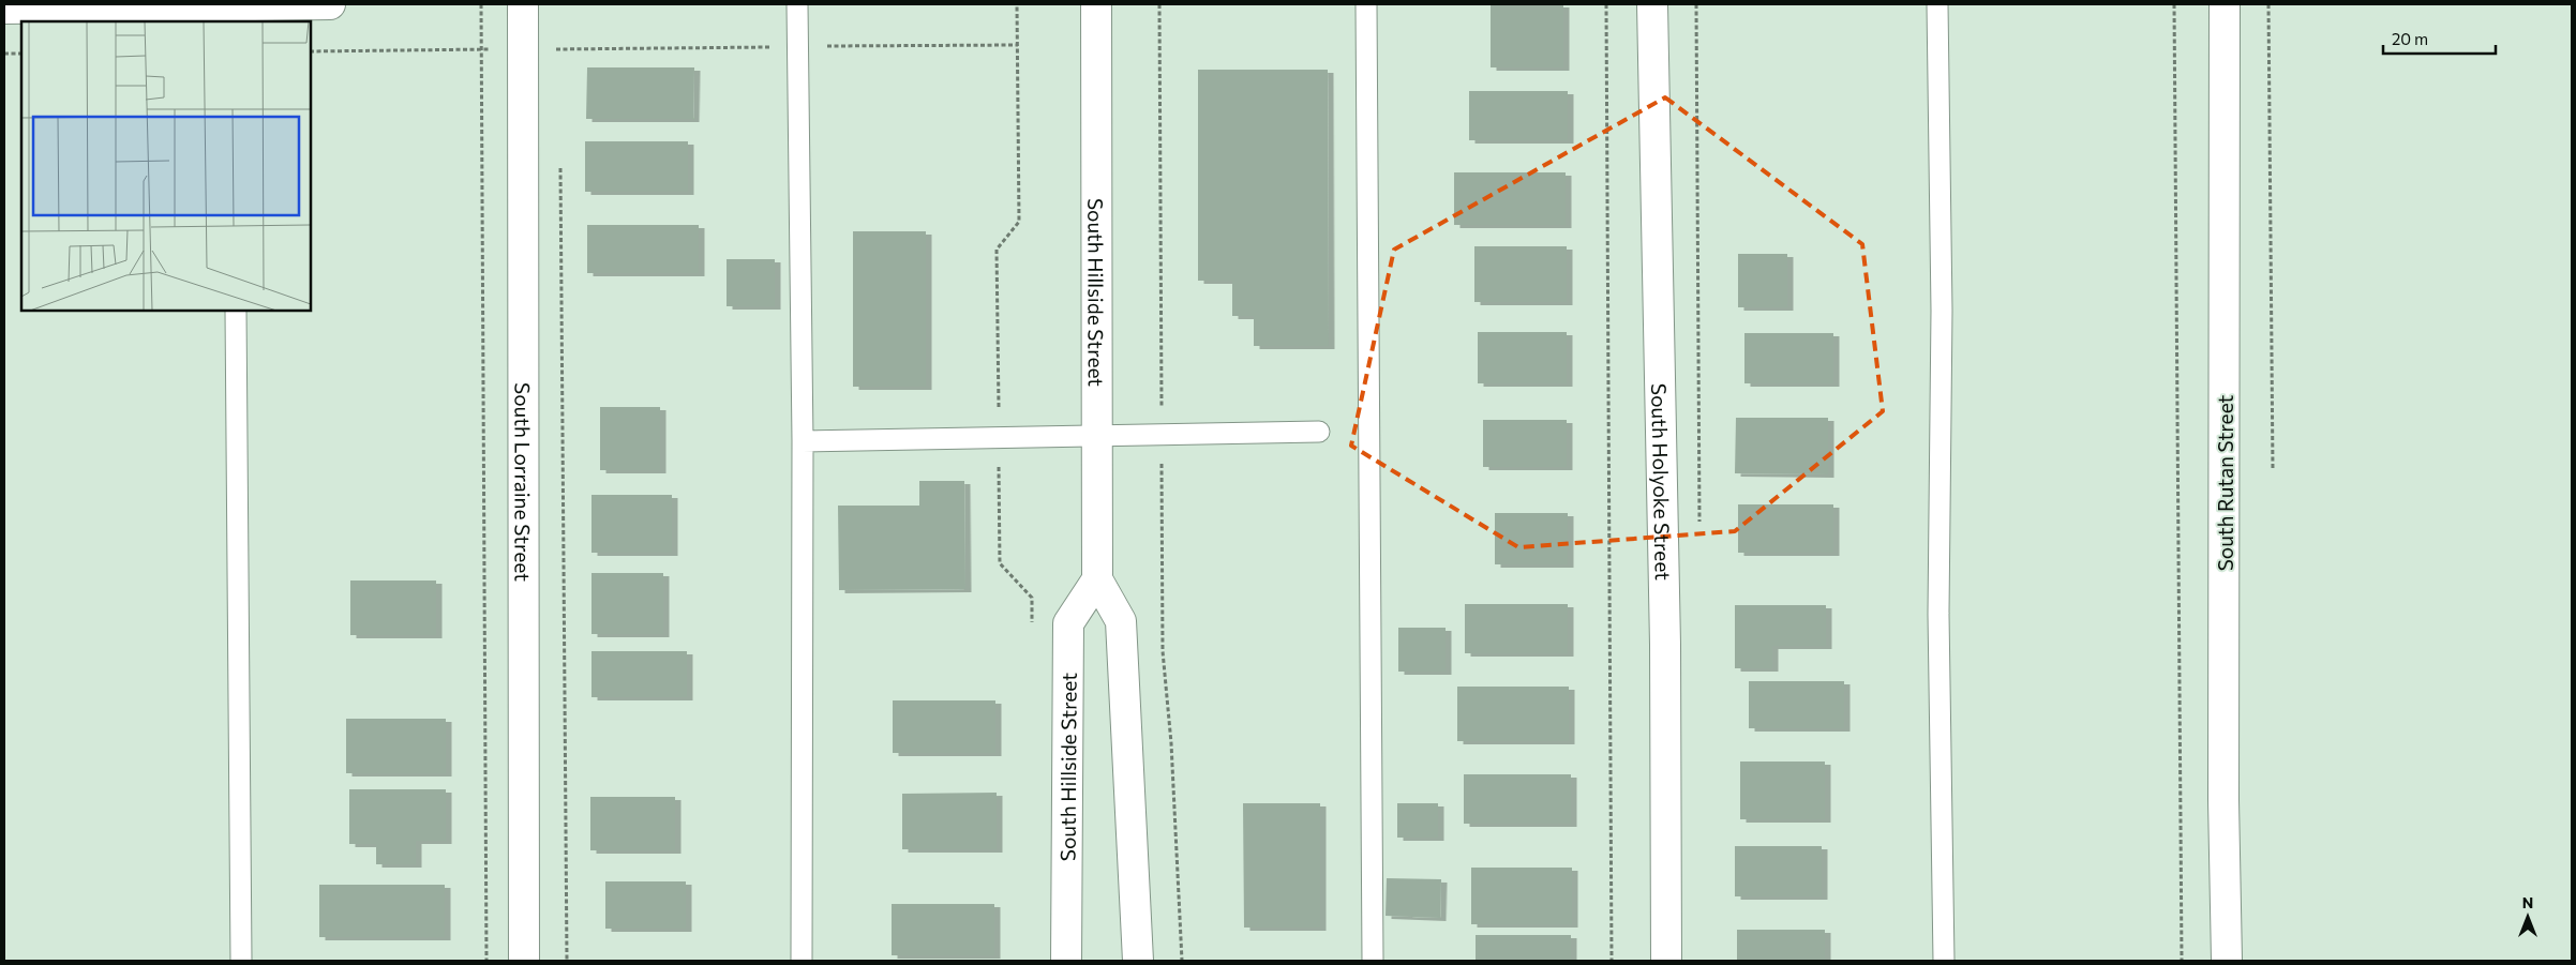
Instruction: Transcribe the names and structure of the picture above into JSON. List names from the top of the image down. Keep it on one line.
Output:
{"streets":{"street":["South Hillside Street","South Holyoke Street","South Lorraine Street","South Rutan Street"]},"scale_bar":"20 m","north":"top"}
